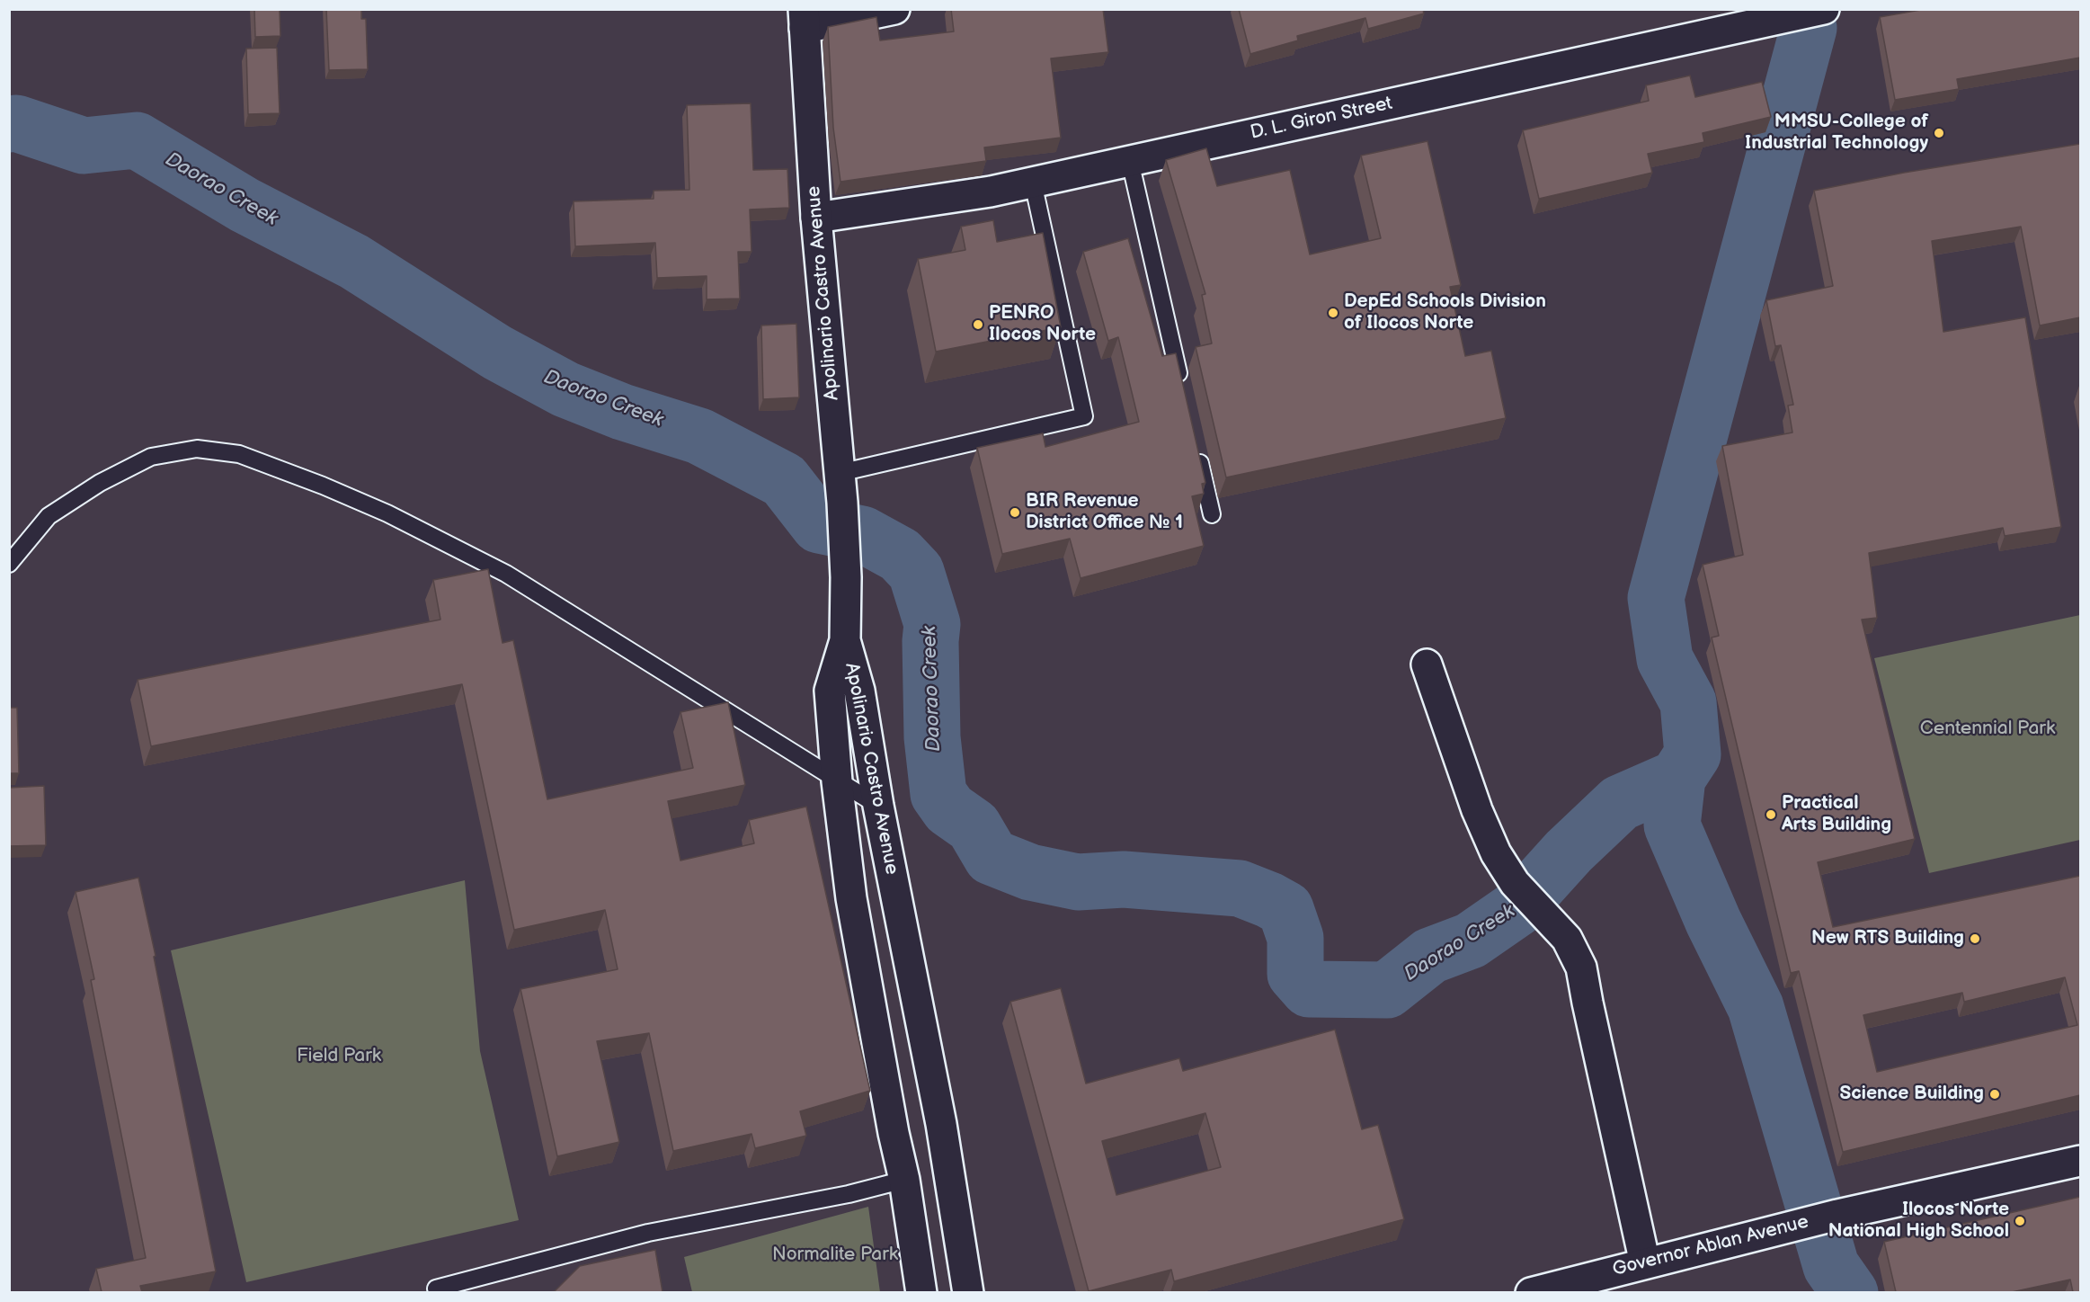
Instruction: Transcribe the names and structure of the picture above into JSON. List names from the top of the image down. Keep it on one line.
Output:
{"streets":{"main road":["D. L. Giron Street","Apolinario Castro Avenue","Governor Ablan Avenue"]},"crossings":[["D. L. Giron Street","Apolinario Castro Avenue"]],"water":["Daorao Creek"],"parks":["Centennial Park","Field Park","Normalite Park"],"places":["MMSU-College of Industrial Technology","DepEd Schools Division of Ilocos Norte","PENRO Ilocos Norte","BIR Revenue District Office № 1","Practical Arts Building","New RTS Building","Science Building","Ilocos Norte National High School"]}
